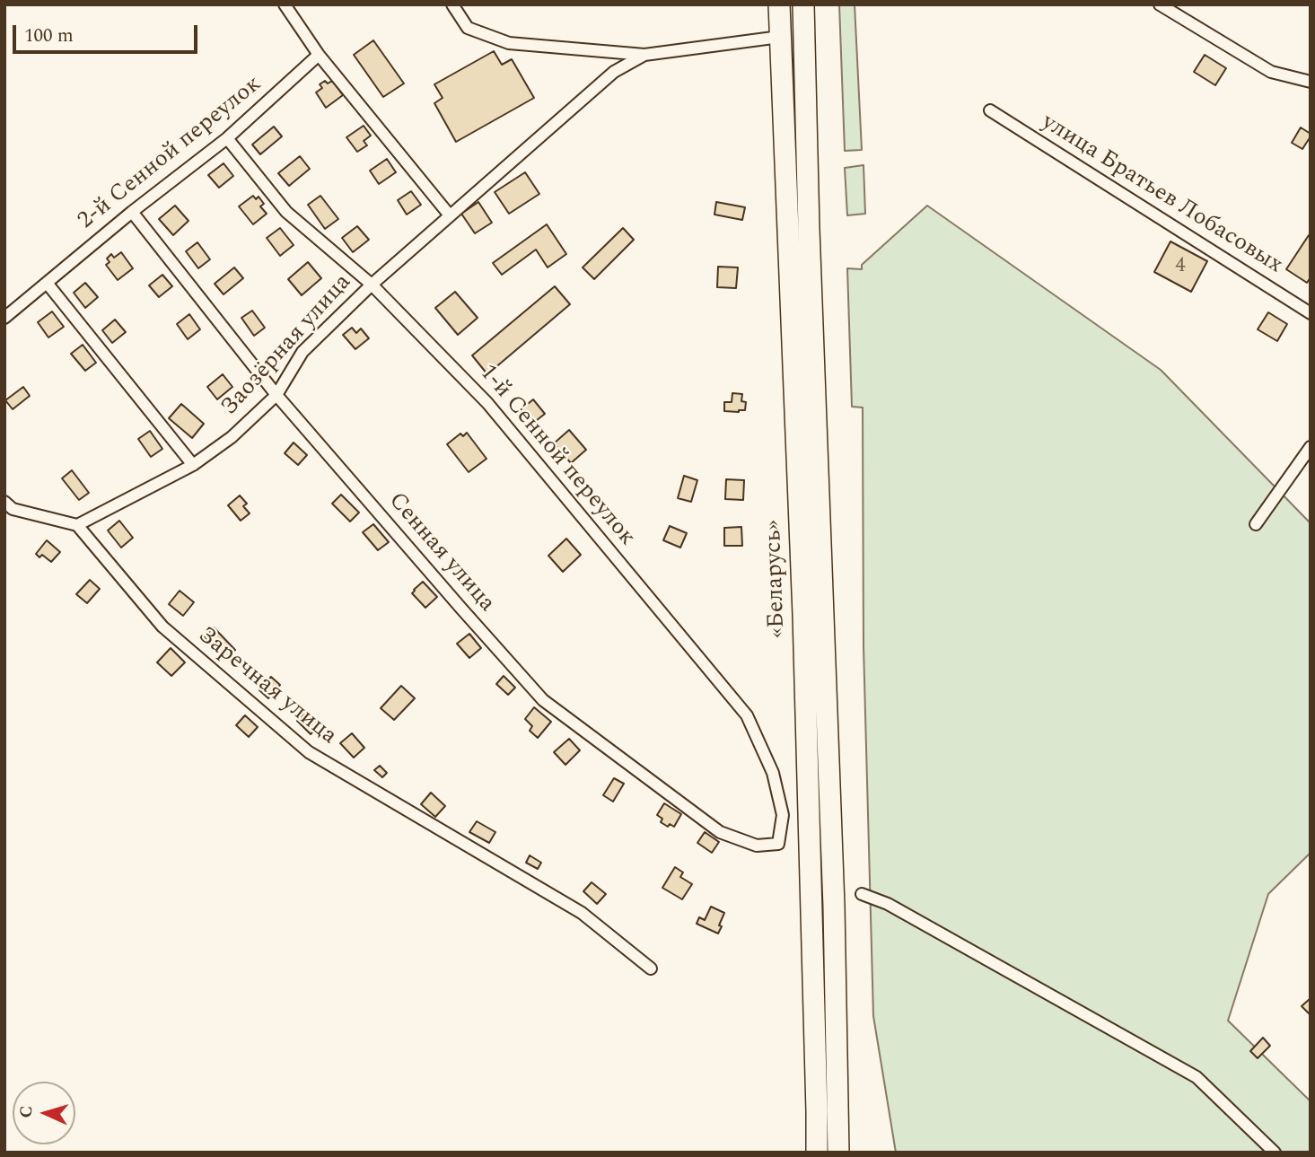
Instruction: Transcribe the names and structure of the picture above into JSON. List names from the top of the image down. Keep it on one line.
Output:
{"streets":{"highway":["«Беларусь»"],"street":["2-й Сенной переулок","улица Братьев Лобасовых","Заозёрная улица","1-й Сенной переулок","Сенная улица","Заречная улица"]},"crossings":[["2-й Сенной переулок","1-й Сенной переулок"],["2-й Сенной переулок","Сенная улица"],["Заозёрная улица","1-й Сенной переулок"],["Заозёрная улица","Сенная улица"],["Заозёрная улица","«Беларусь»"],["Заозёрная улица","Заречная улица"],["1-й Сенной переулок","Сенная улица"]],"house_numbers":["4"],"scale_bar":"100 m","north":"left"}
